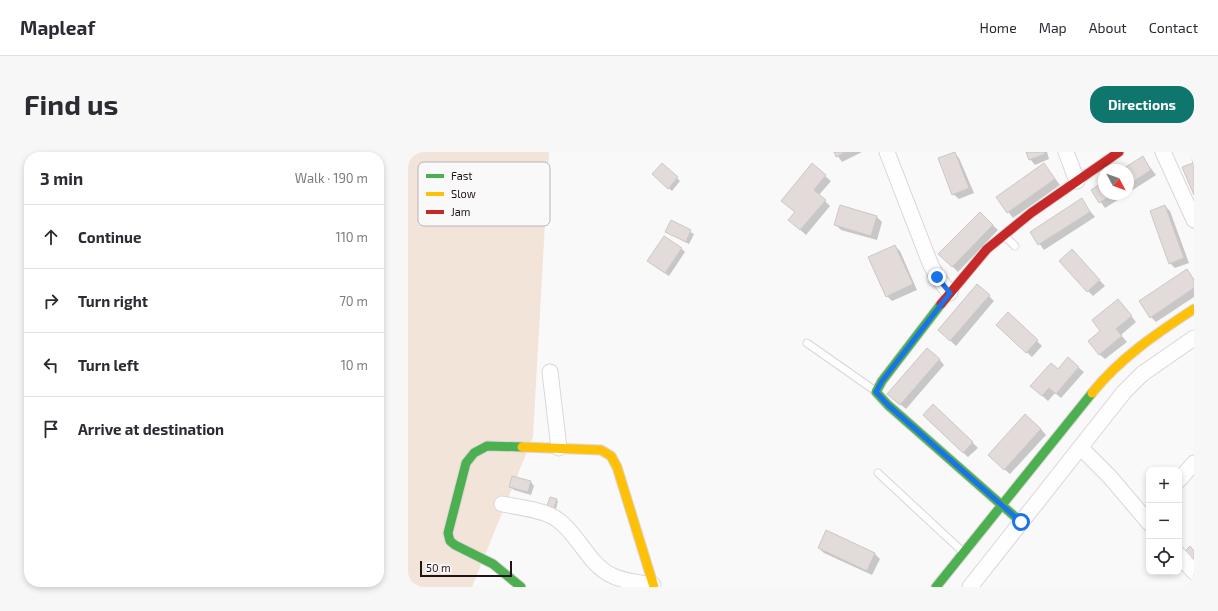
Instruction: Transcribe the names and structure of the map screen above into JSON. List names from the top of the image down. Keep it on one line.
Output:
{"legend":["Fast","Slow","Jam"],"scale_bar":"50 m","north":"bottom right","page":{"header":"Mapleaf","nav":["Home","Map","About","Contact"],"buttons":"Directions","title":"Find us","heading":["3 min","Walk · 190 m"],"list":[["Continue","110 m"],["Turn right","70 m"],["Turn left","10 m"],"Arrive at destination"],"map_buttons":["+","−"],"scale":"50 m"}}
